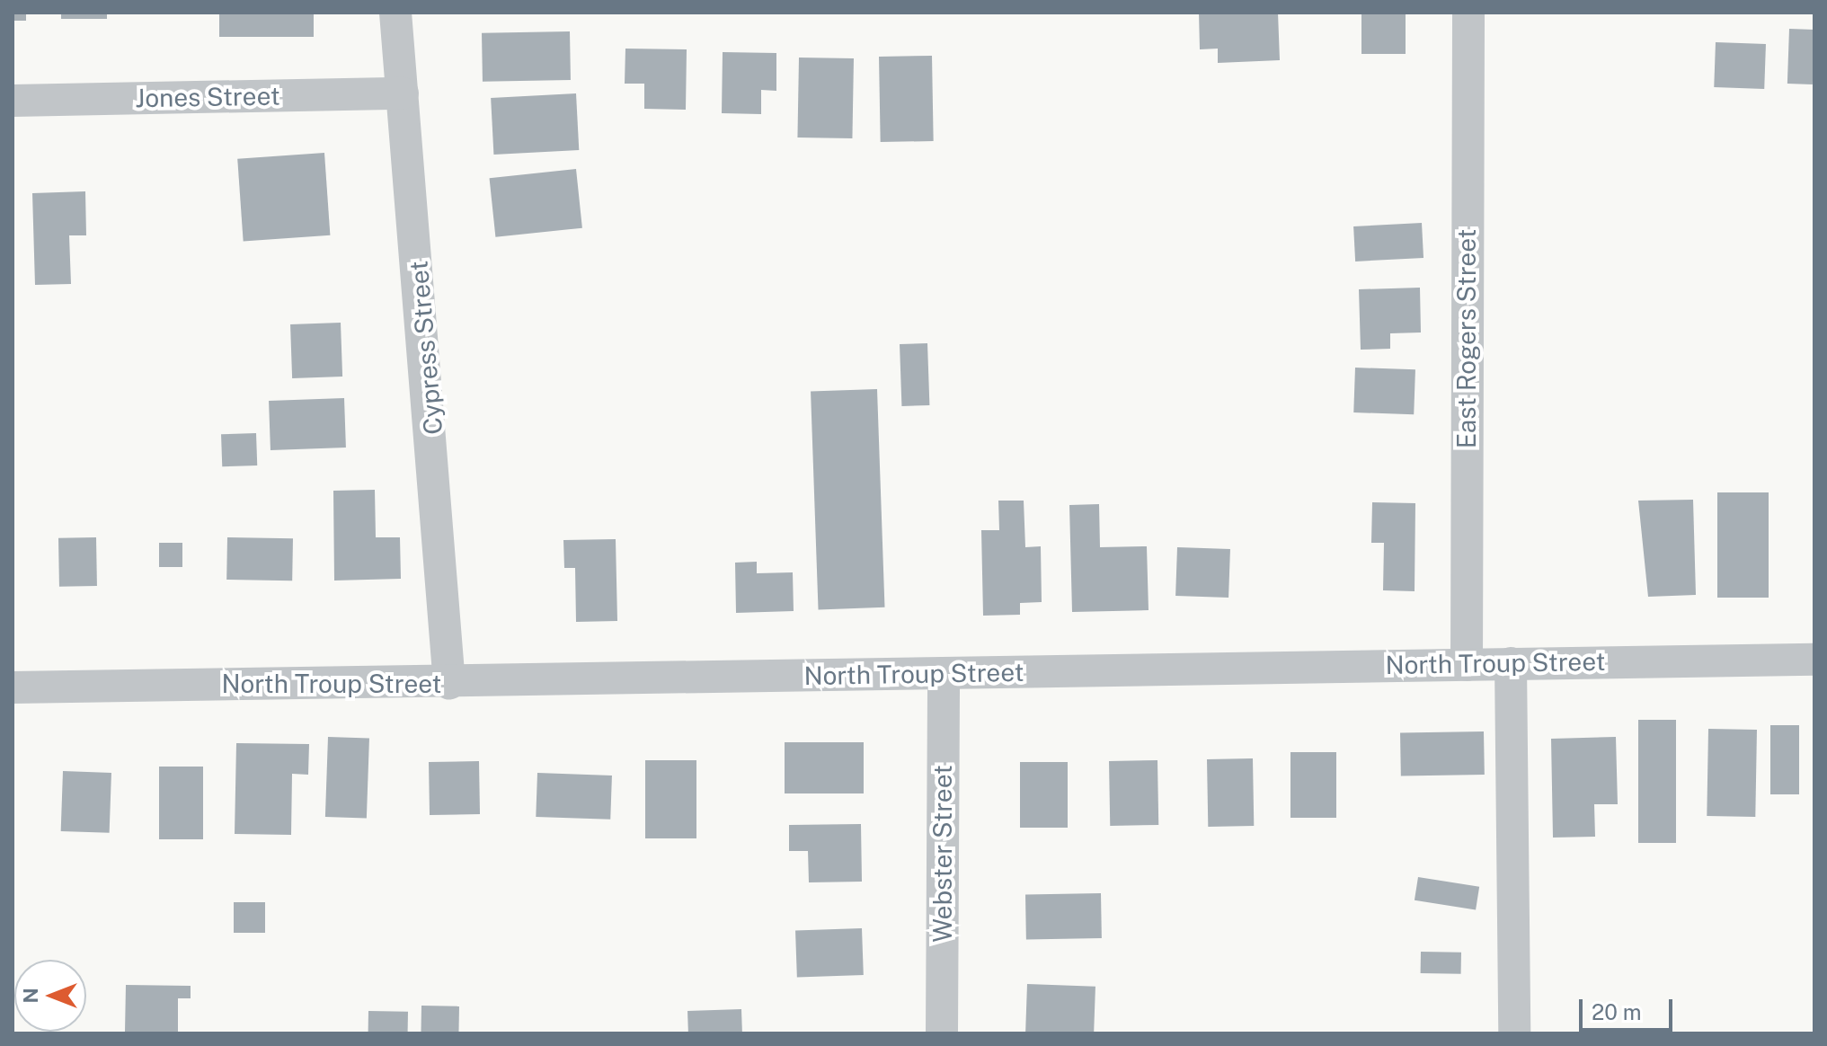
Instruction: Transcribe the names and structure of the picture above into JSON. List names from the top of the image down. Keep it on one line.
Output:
{"streets":{"street":["Jones Street","East Rogers Street","Cypress Street","North Troup Street","Webster Street"]},"crossings":[["Jones Street","Cypress Street"],["East Rogers Street","North Troup Street"],["Cypress Street","North Troup Street"],["North Troup Street","Webster Street"]],"scale_bar":"20 m","north":"left"}
